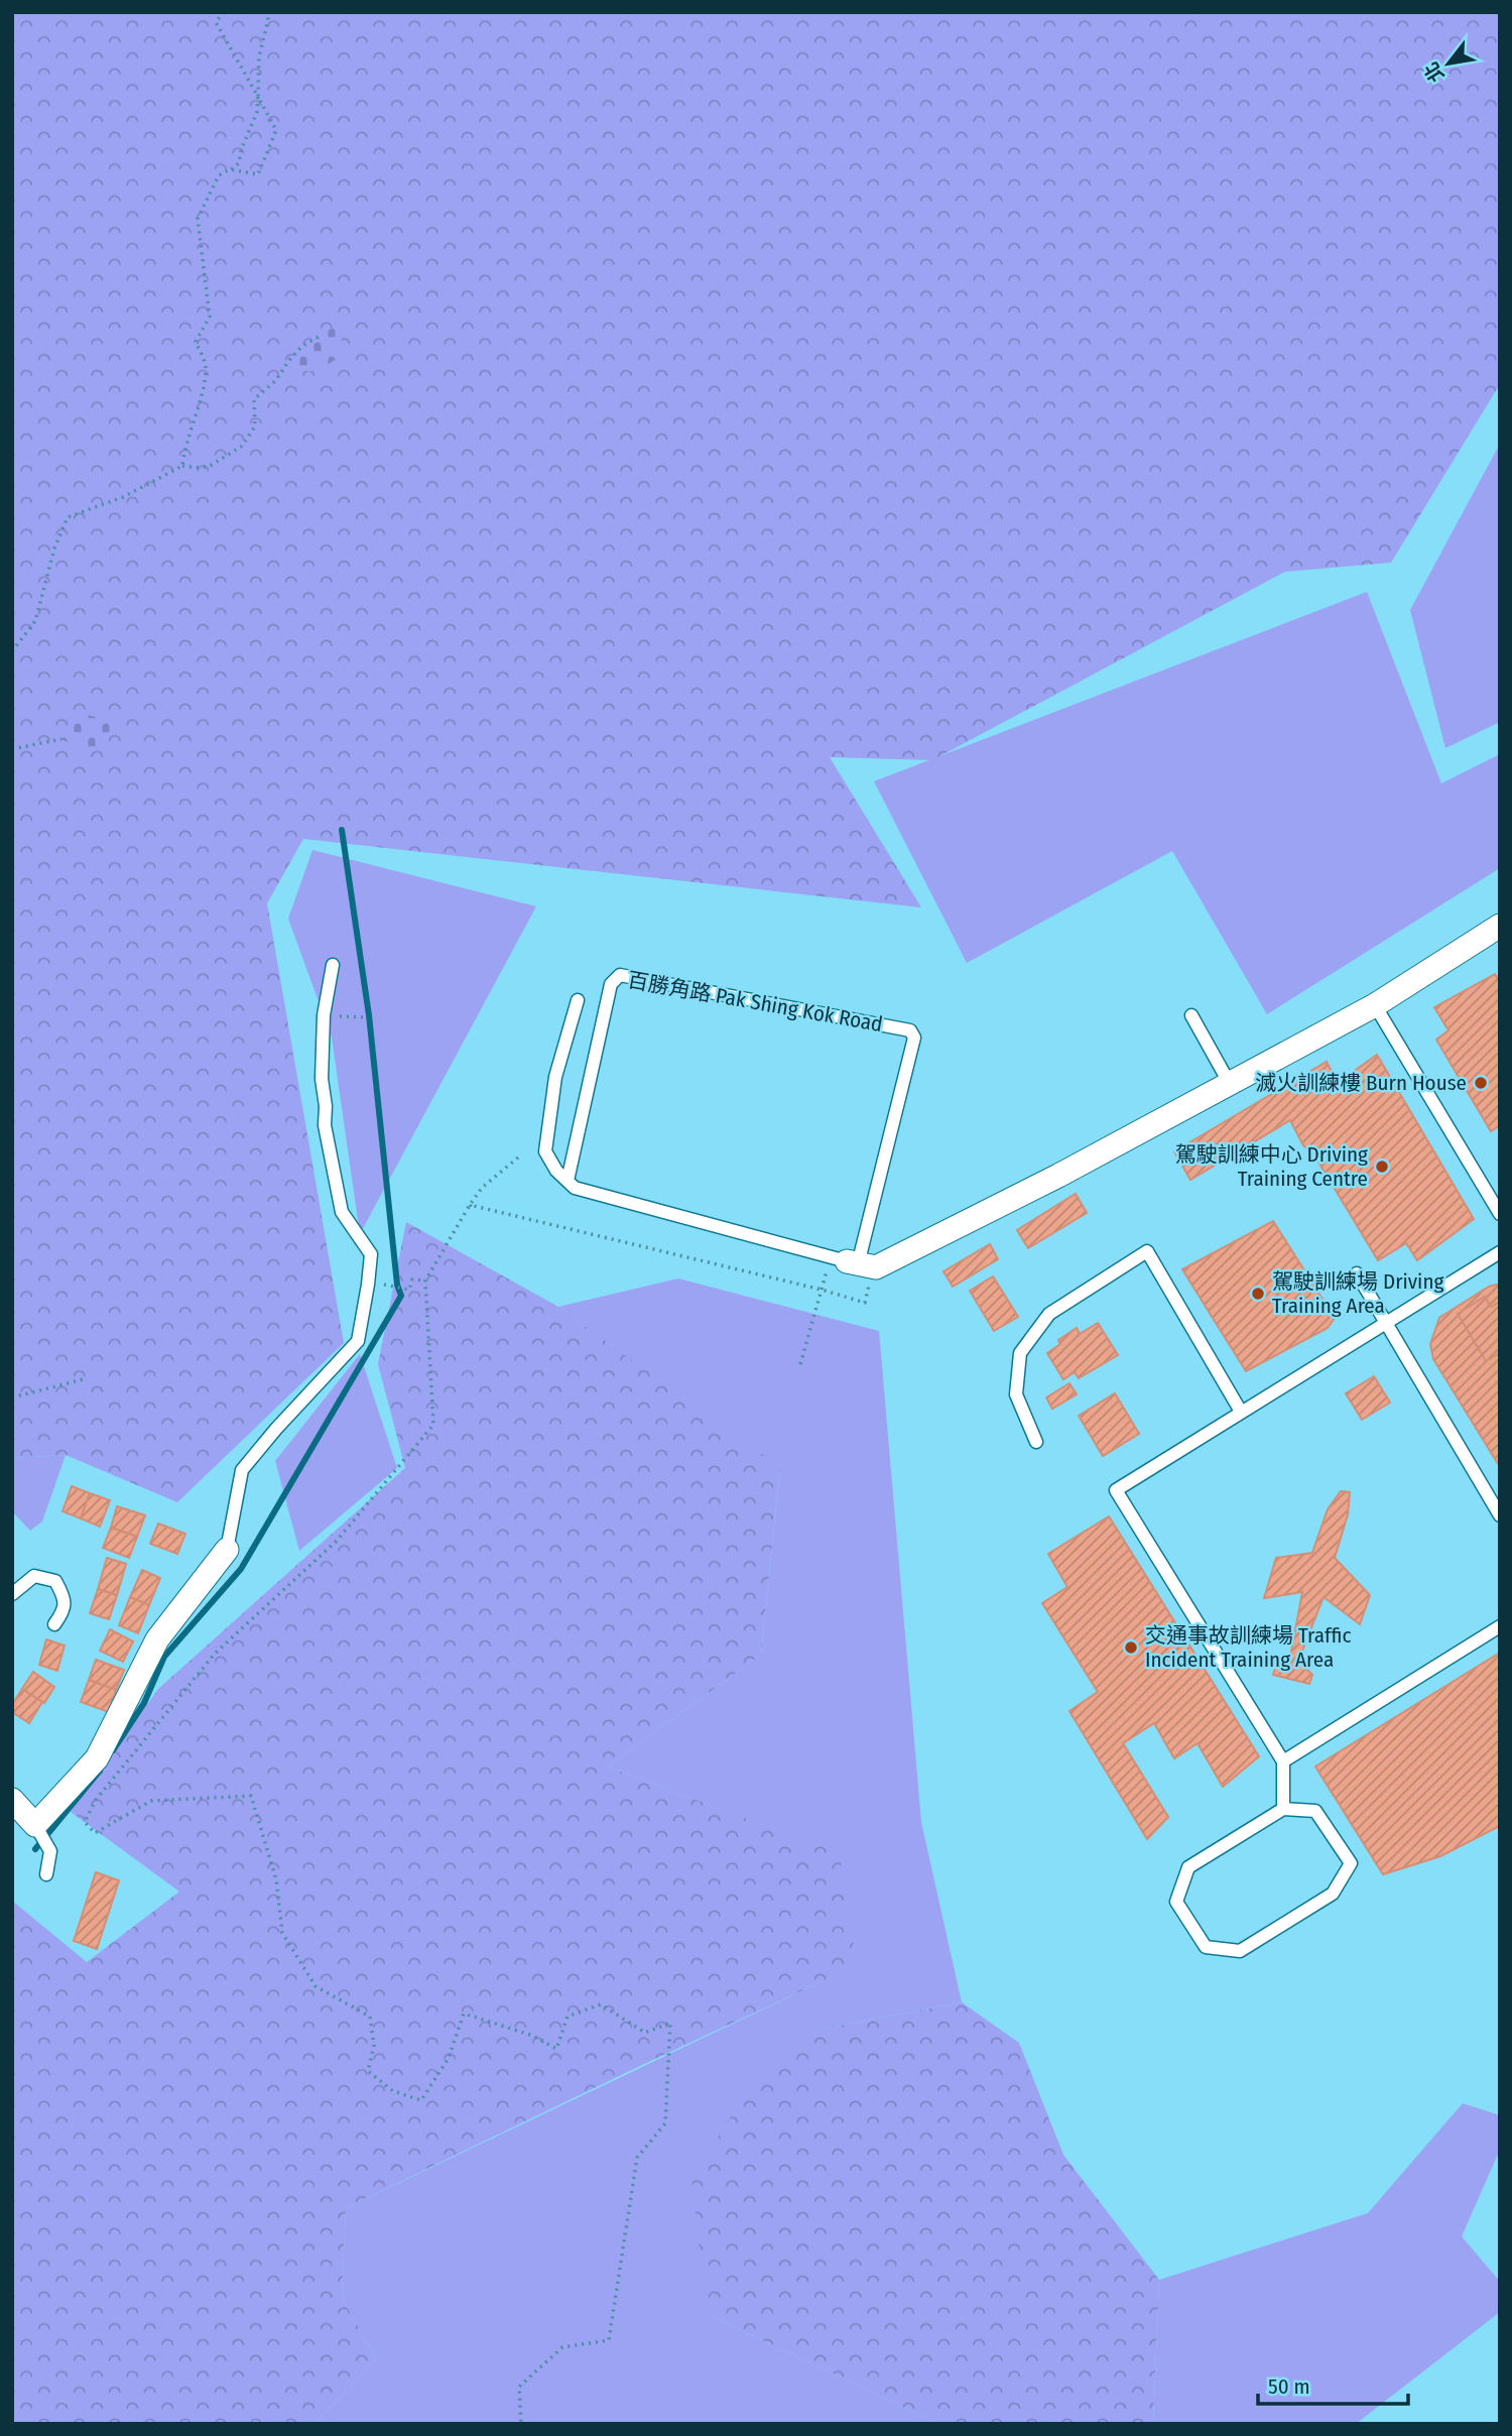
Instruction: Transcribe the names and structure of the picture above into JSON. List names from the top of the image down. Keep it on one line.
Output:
{"streets":{"lane":["百勝角路 Pak Shing Kok Road"]},"places":["滅火訓練樓 Burn House","駕駛訓練中心 Driving Training Centre","駕駛訓練場 Driving Training Area","交通事故訓練場 Traffic Incident Training Area"],"scale_bar":"50 m","north":"bottom left"}
